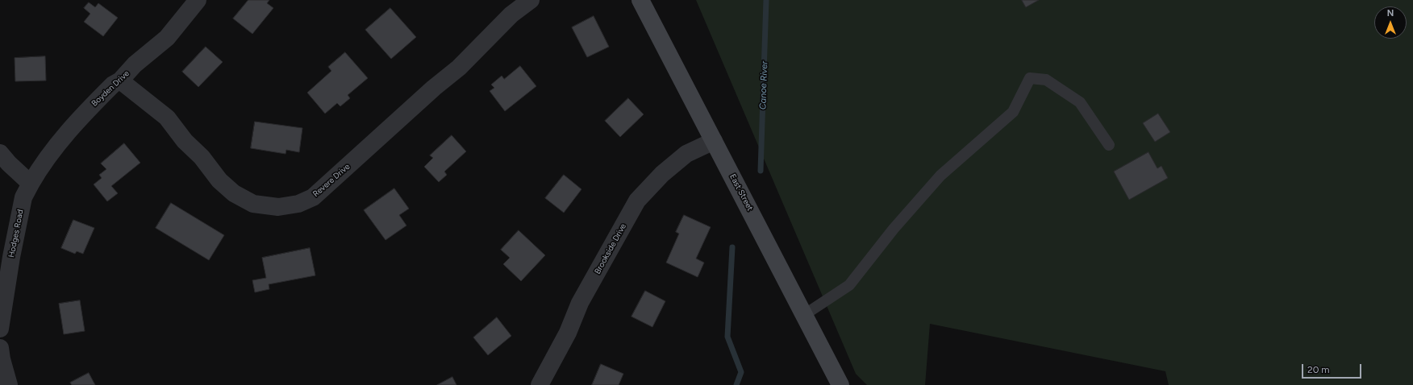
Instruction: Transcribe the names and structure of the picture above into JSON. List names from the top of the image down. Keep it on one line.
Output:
{"streets":{"street":["Boyden Drive","Revere Drive","East Street","Hodges Road","Brookside Drive"]},"crossings":[["Boyden Drive","Revere Drive"],["Boyden Drive","Hodges Road"],["East Street","Brookside Drive"]],"water":["Canoe River"],"scale_bar":"20 m","north":"top"}
